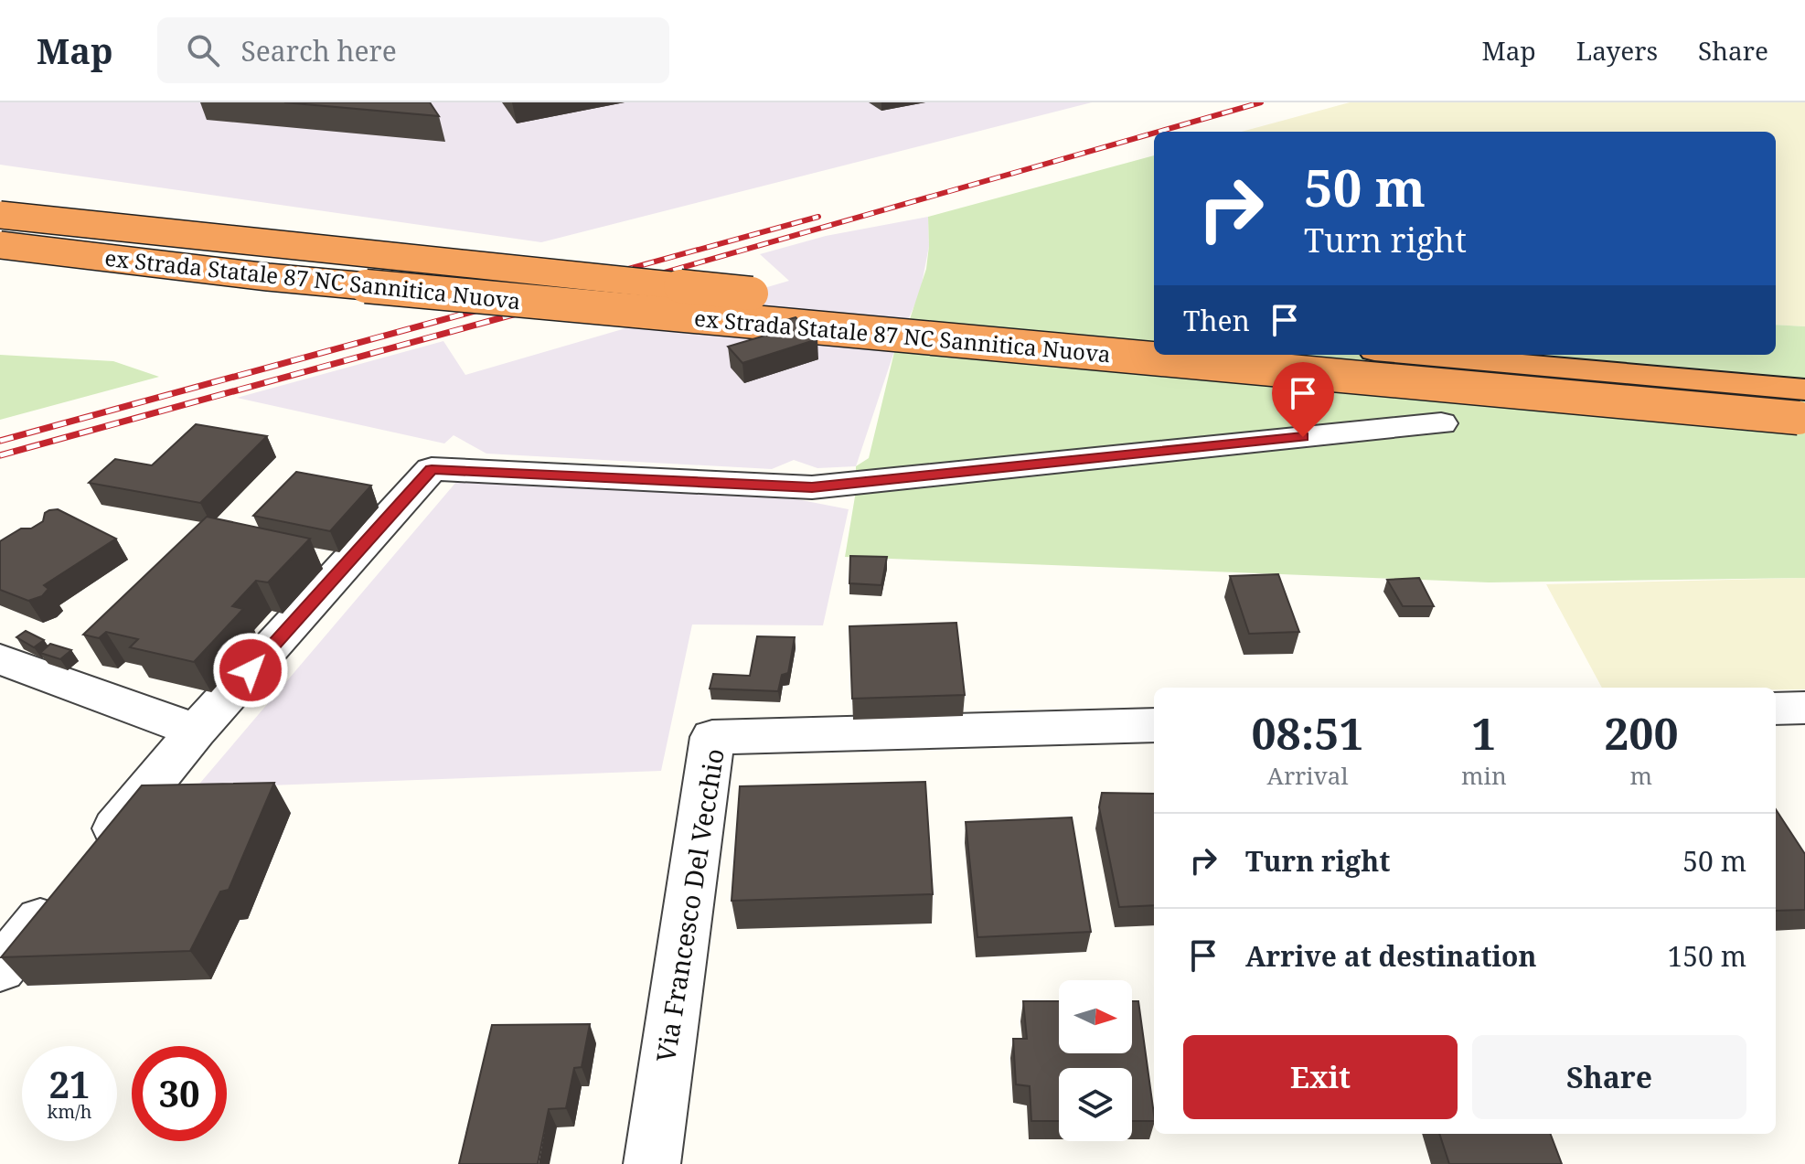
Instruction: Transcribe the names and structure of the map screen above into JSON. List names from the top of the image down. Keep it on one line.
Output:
{"streets":{"highway":["ex Strada Statale 87 NC Sannitica Nuova"],"street":["Via Francesco Del Vecchio"]},"north":"right","page":{"header":"Map","search":"Search here","nav":["Map","Layers","Share"],"turn":["50 m","Turn right"],"then":"Then","eta":["08:51","Arrival","1","min","200","m"],"list":[{"name":"Turn right","value":"50 m"},{"name":"Arrive at destination","value":"150 m"}],"buttons":["Exit","Share"],"speed":"21 km/h","limit":"30"}}
